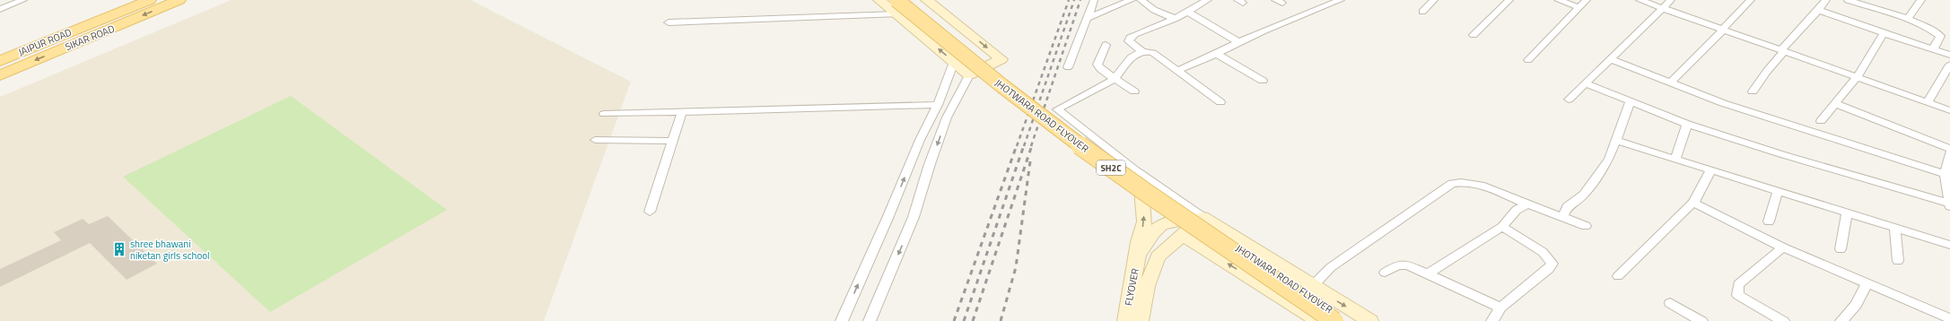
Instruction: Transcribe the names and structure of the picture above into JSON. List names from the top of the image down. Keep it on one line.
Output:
{"streets":{"main road":["SIKAR ROAD","JAIPUR ROAD","JHOTWARA ROAD FLYOVER","SH2C"],"street":["FLYOVER"]},"crossings":[["JHOTWARA ROAD FLYOVER","FLYOVER"]],"one_way":["SIKAR ROAD"],"places":{"building":["shree bhawani niketan girls school"]}}
